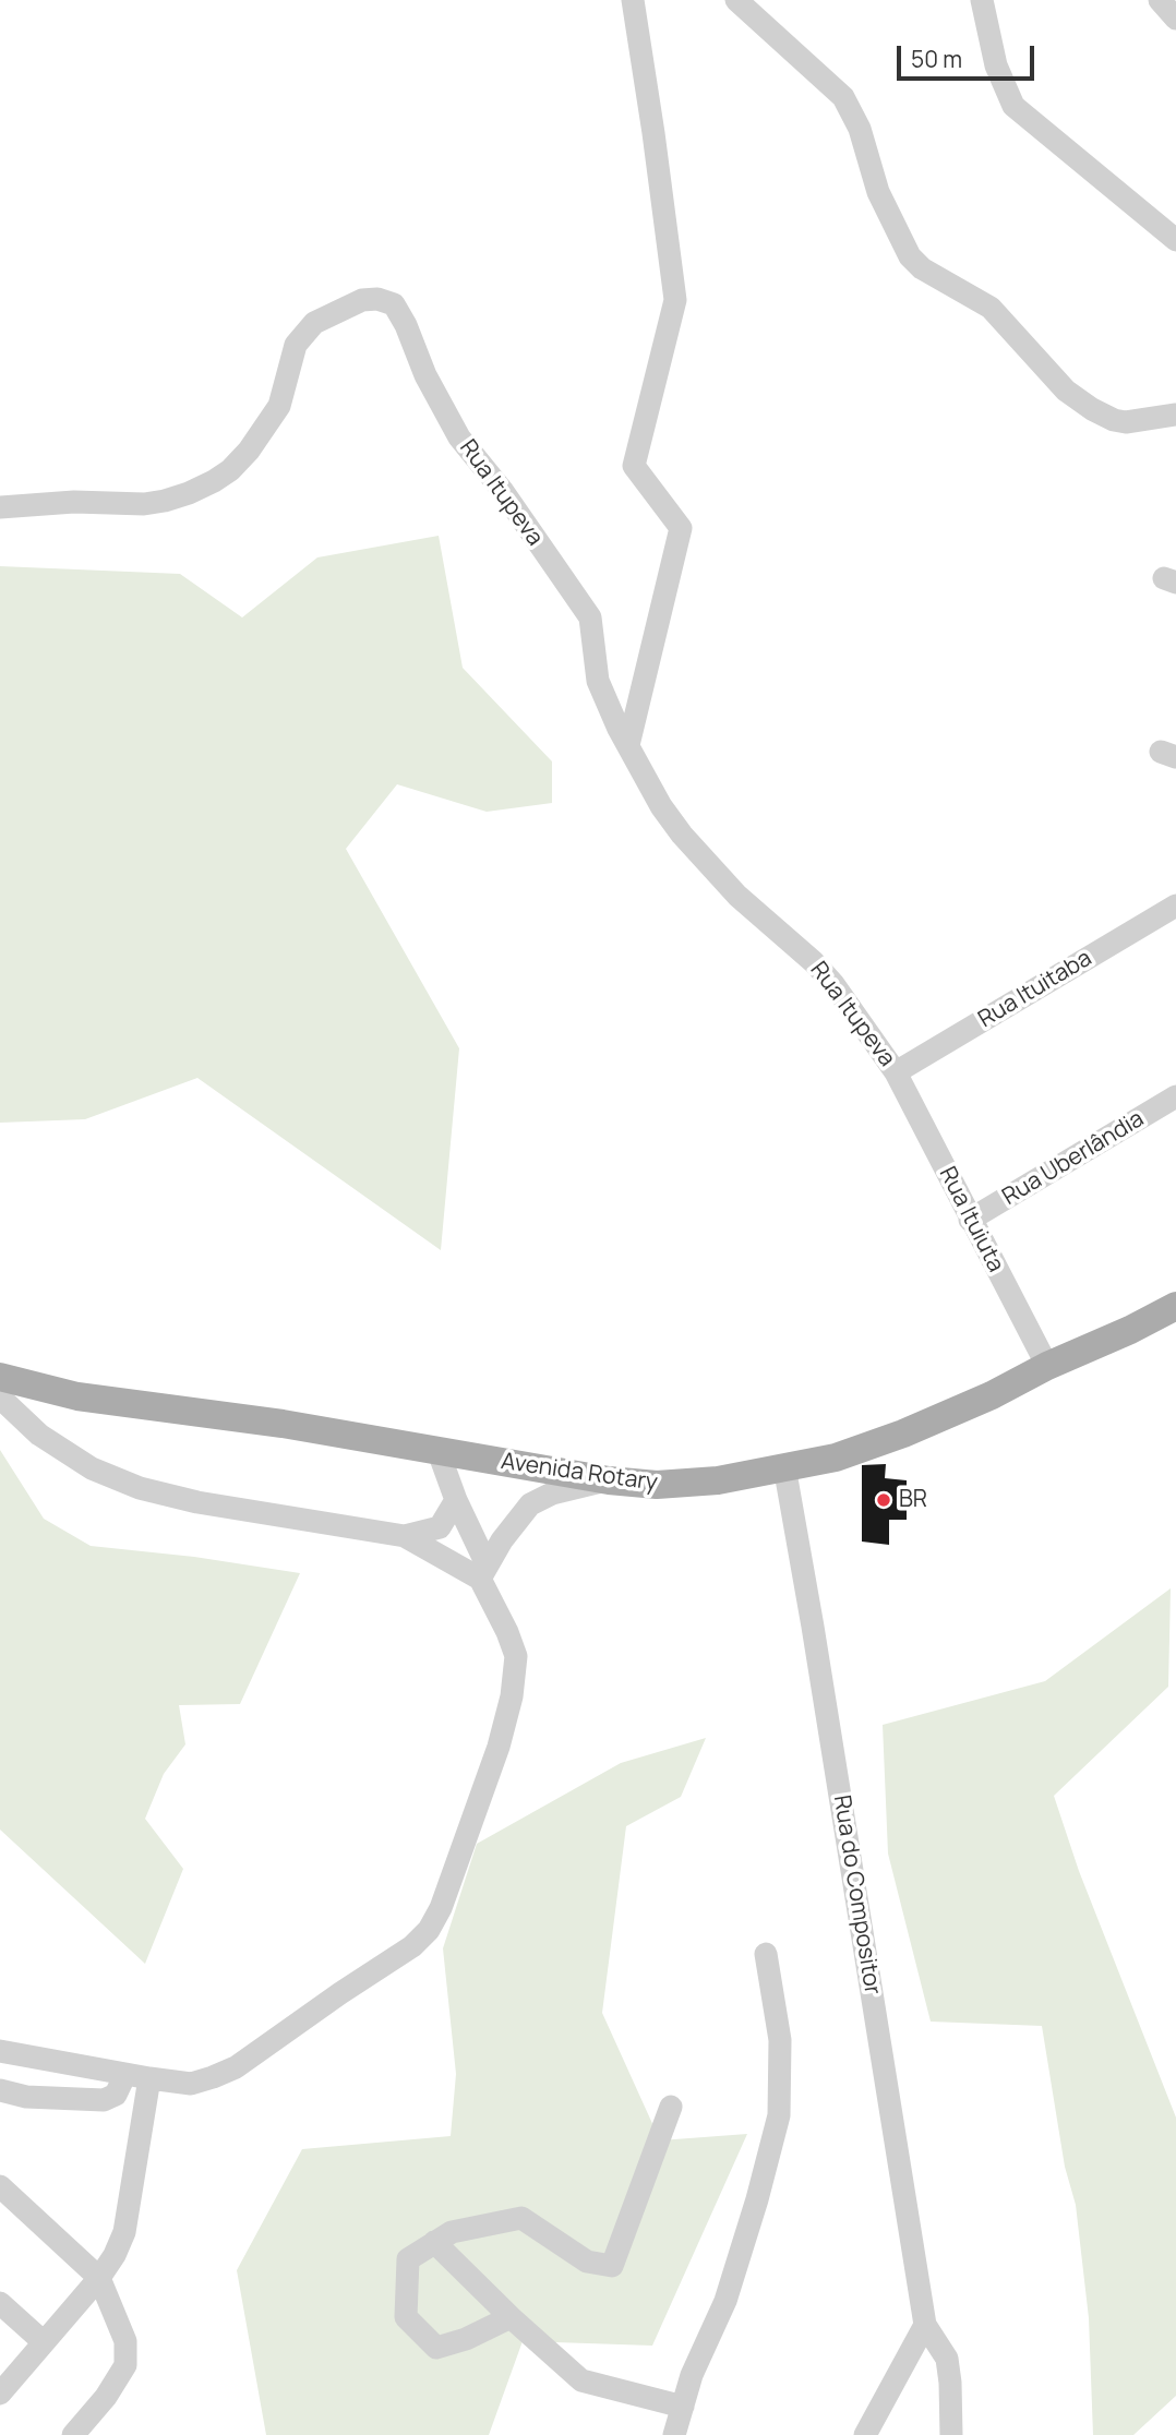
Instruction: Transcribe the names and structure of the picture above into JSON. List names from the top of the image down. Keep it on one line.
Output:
{"streets":{"main road":["Avenida Rotary"],"street":["Rua Itupeva","Rua Ituitaba","Rua Uberlândia","Rua Ituiuta","Rua do Compositor"]},"crossings":[["Rua Itupeva","Rua Ituitaba"],["Rua Itupeva","Rua Ituiuta"],["Rua Ituitaba","Rua Ituiuta"],["Rua Uberlândia","Rua Ituiuta"],["Rua Ituiuta","Avenida Rotary"],["Avenida Rotary","Rua do Compositor"]],"places":["BR"],"scale_bar":"50 m"}
